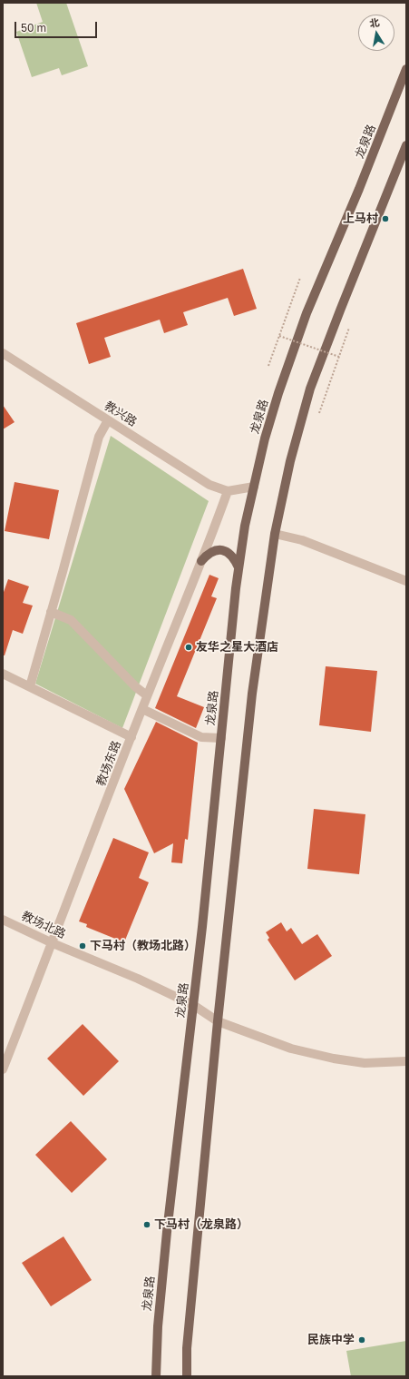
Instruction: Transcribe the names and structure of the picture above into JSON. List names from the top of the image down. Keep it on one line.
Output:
{"streets":{"main road":["龙泉路"],"street":["教兴路","教场东路","教场北路"]},"crossings":[["龙泉路","教场北路"],["教兴路","教场东路"],["教场东路","教场北路"]],"places":["上马村","友华之星大酒店","下马村（教场北路）","下马村（龙泉路）","民族中学"],"scale_bar":"50 m","north":"top"}
